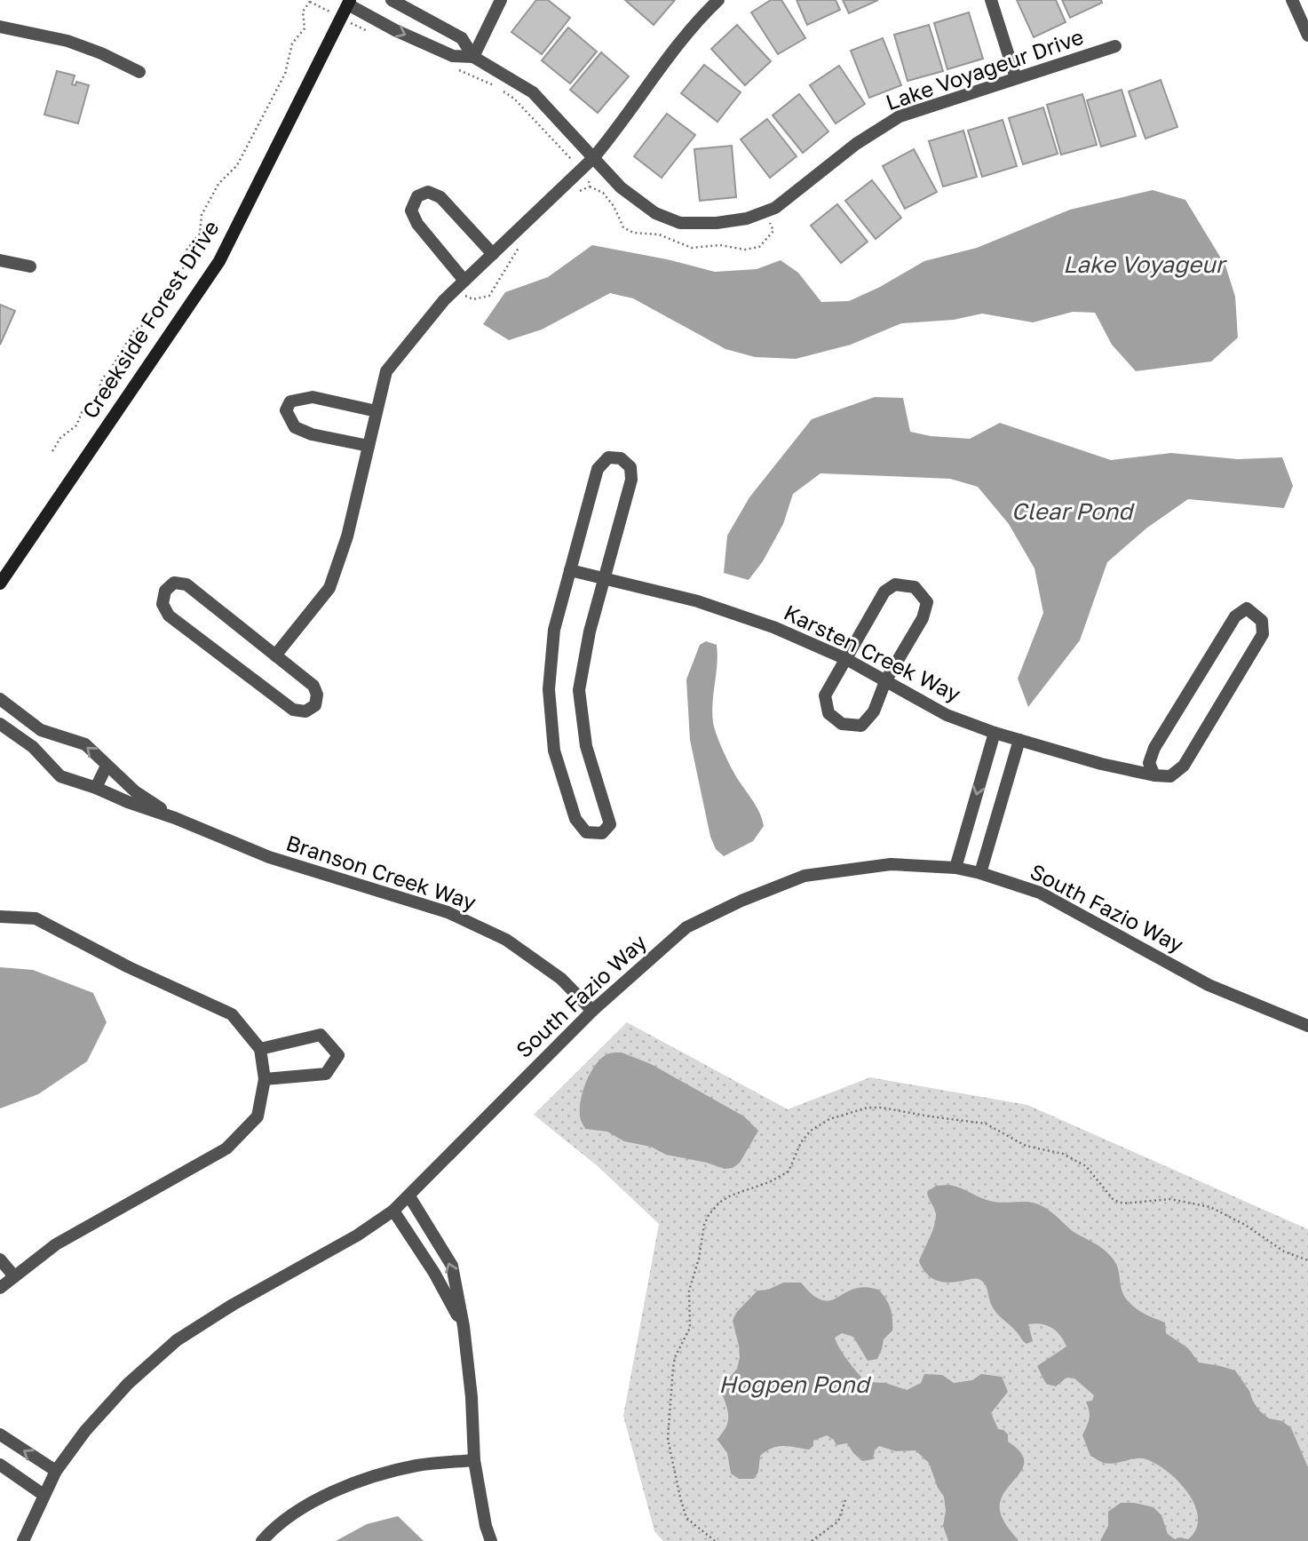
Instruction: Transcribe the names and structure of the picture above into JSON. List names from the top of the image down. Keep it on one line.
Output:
{"streets":{"main road":["Creekside Forest Drive"],"street":["Lake Voyageur Drive","Karsten Creek Way","Branson Creek Way","South Fazio Way"]},"crossings":[["Lake Voyageur Drive","Creekside Forest Drive"],["Branson Creek Way","South Fazio Way"]],"water":["Lake Voyageur","Clear Pond","Hogpen Pond"]}
